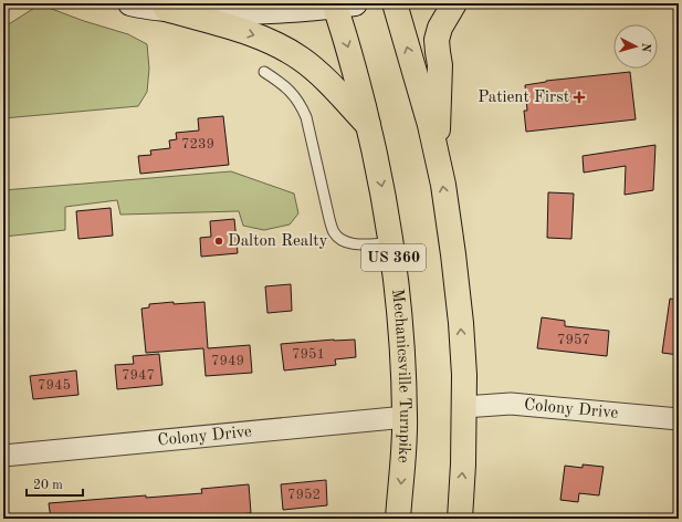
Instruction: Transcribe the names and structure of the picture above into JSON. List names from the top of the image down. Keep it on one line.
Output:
{"streets":{"highway":["US 360","Mechanicsville Turnpike"],"street":["Colony Drive"]},"crossings":[["Mechanicsville Turnpike","Colony Drive"]],"places":{"health":["Patient First"],"other":["Dalton Realty"]},"house_numbers":["7239","7957","7951","7949","7947","7945","7952"],"scale_bar":"20 m","north":"right"}
